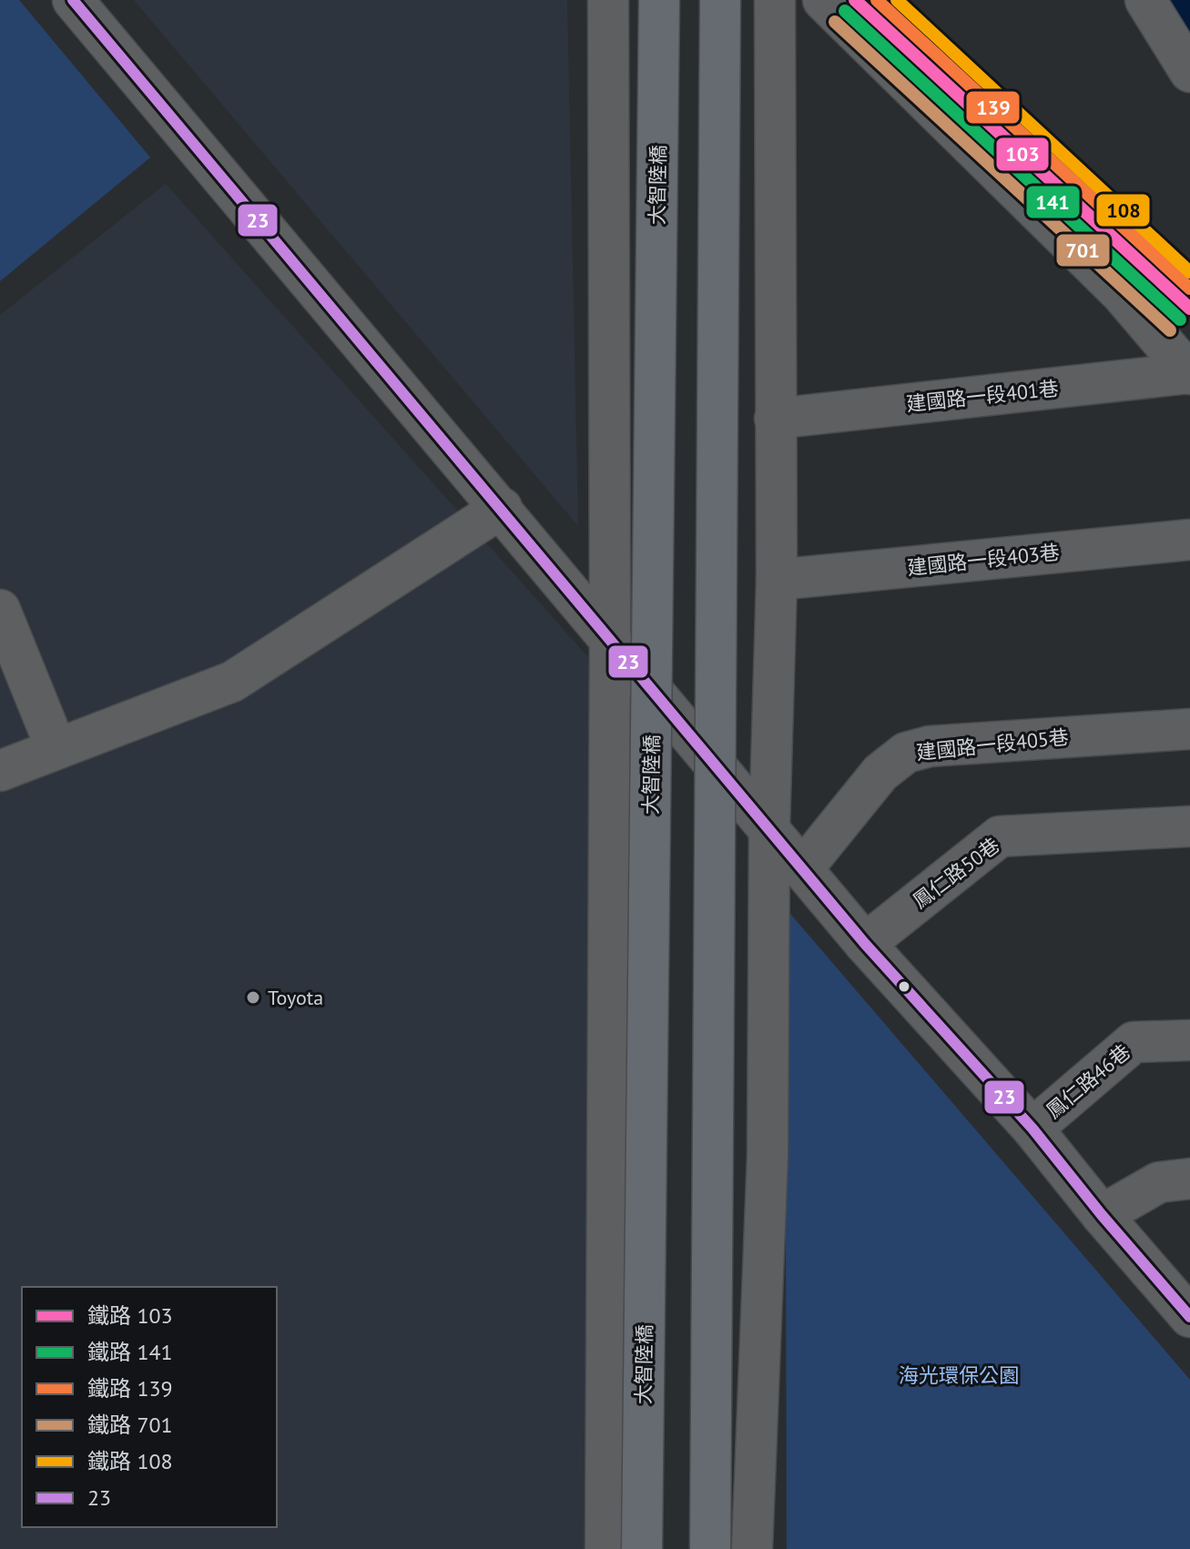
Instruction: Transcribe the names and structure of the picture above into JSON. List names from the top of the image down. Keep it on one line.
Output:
{"streets":{"main road":["大智陸橋"],"street":["建國路一段401巷","建國路一段403巷","建國路一段405巷","鳳仁路50巷","鳳仁路46巷"]},"parks":["海光環保公園"],"places":["Toyota"],"lines":["rail line 103","rail line 139","rail line 108","transit line 23","rail line 141","rail line 701"],"legend":["鐵路 103","鐵路 141","鐵路 139","鐵路 701","鐵路 108","23"]}
